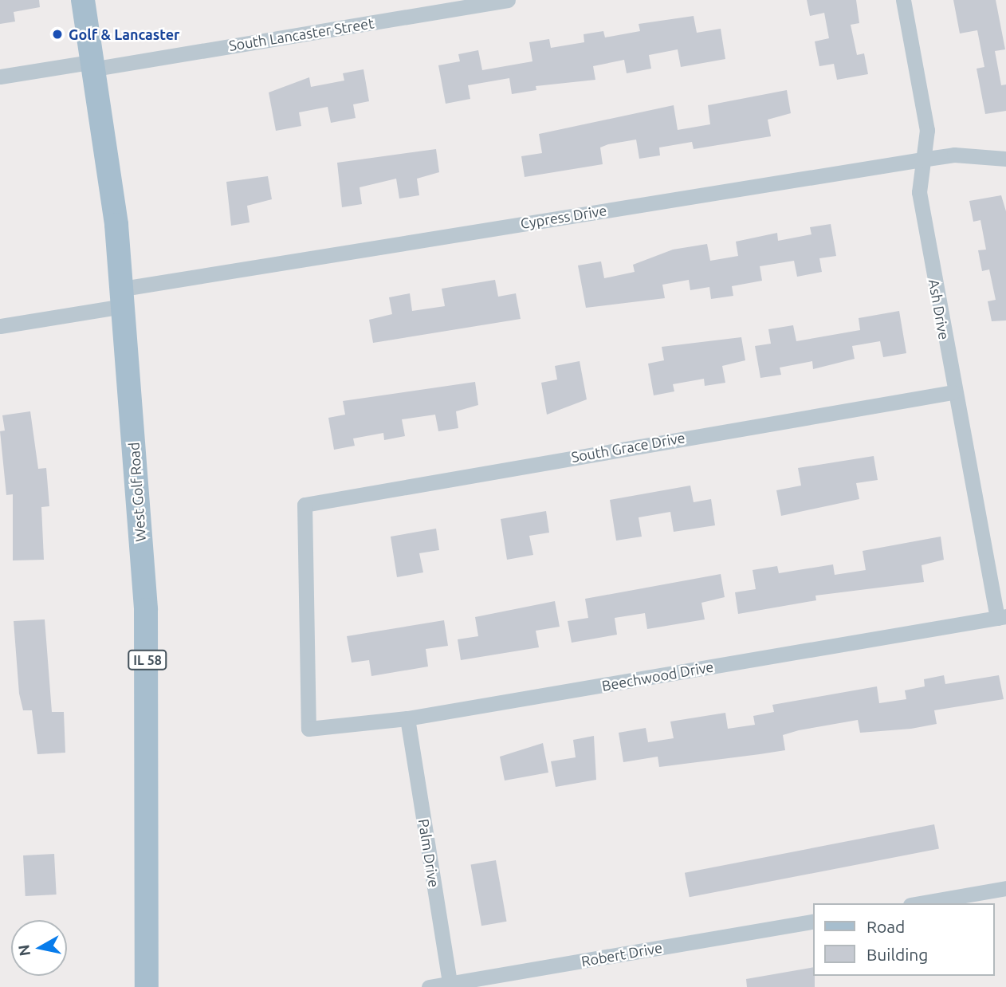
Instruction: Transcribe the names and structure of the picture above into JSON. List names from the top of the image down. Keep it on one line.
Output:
{"streets":{"main road":["West Golf Road","IL 58"],"street":["South Lancaster Street","Cypress Drive","Ash Drive","South Grace Drive","Beechwood Drive","Palm Drive","Robert Drive"]},"crossings":[["South Lancaster Street","West Golf Road"],["Cypress Drive","Ash Drive"],["Cypress Drive","West Golf Road"],["Ash Drive","South Grace Drive"],["Ash Drive","Beechwood Drive"],["South Grace Drive","Beechwood Drive"],["Beechwood Drive","Palm Drive"],["Palm Drive","Robert Drive"]],"places":["Golf & Lancaster"],"legend":["Road","Building"],"north":"left"}
